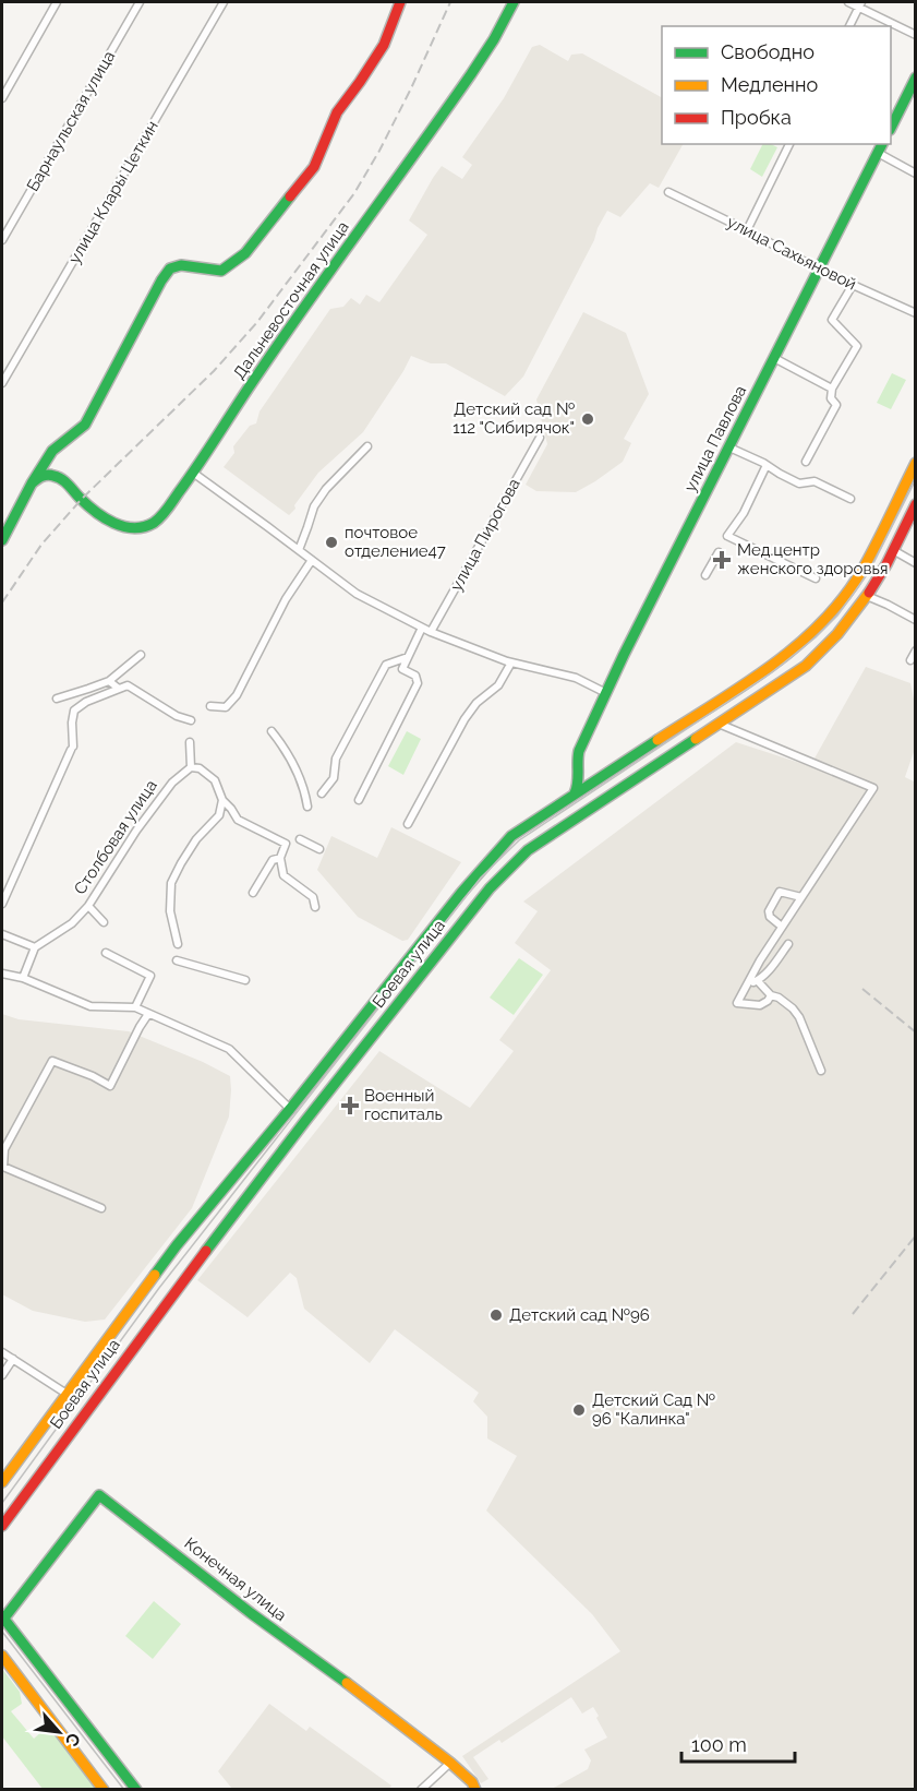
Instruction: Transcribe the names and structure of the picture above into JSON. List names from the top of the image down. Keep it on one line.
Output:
{"streets":{"main road":["Дальневосточная улица","улица Павлова","Боевая улица","Конечная улица"],"street":["Барнаульская улица","улица Клары Цеткин","улица Сахьяновой","улица Пирогова","Столбовая улица"]},"crossings":[["улица Сахьяновой","улица Павлова"],["улица Павлова","Боевая улица"]],"places":{"other":["Детский сад № 112 \"Сибирячок\"","почтовое отделение47","Детский сад №96","Детский Сад № 96 \"Калинка\""],"health":["Мед.центр женского здоровья","Военный госпиталь"]},"legend":["Свободно","Медленно","Пробка"],"scale_bar":"100 m","north":"bottom right"}
